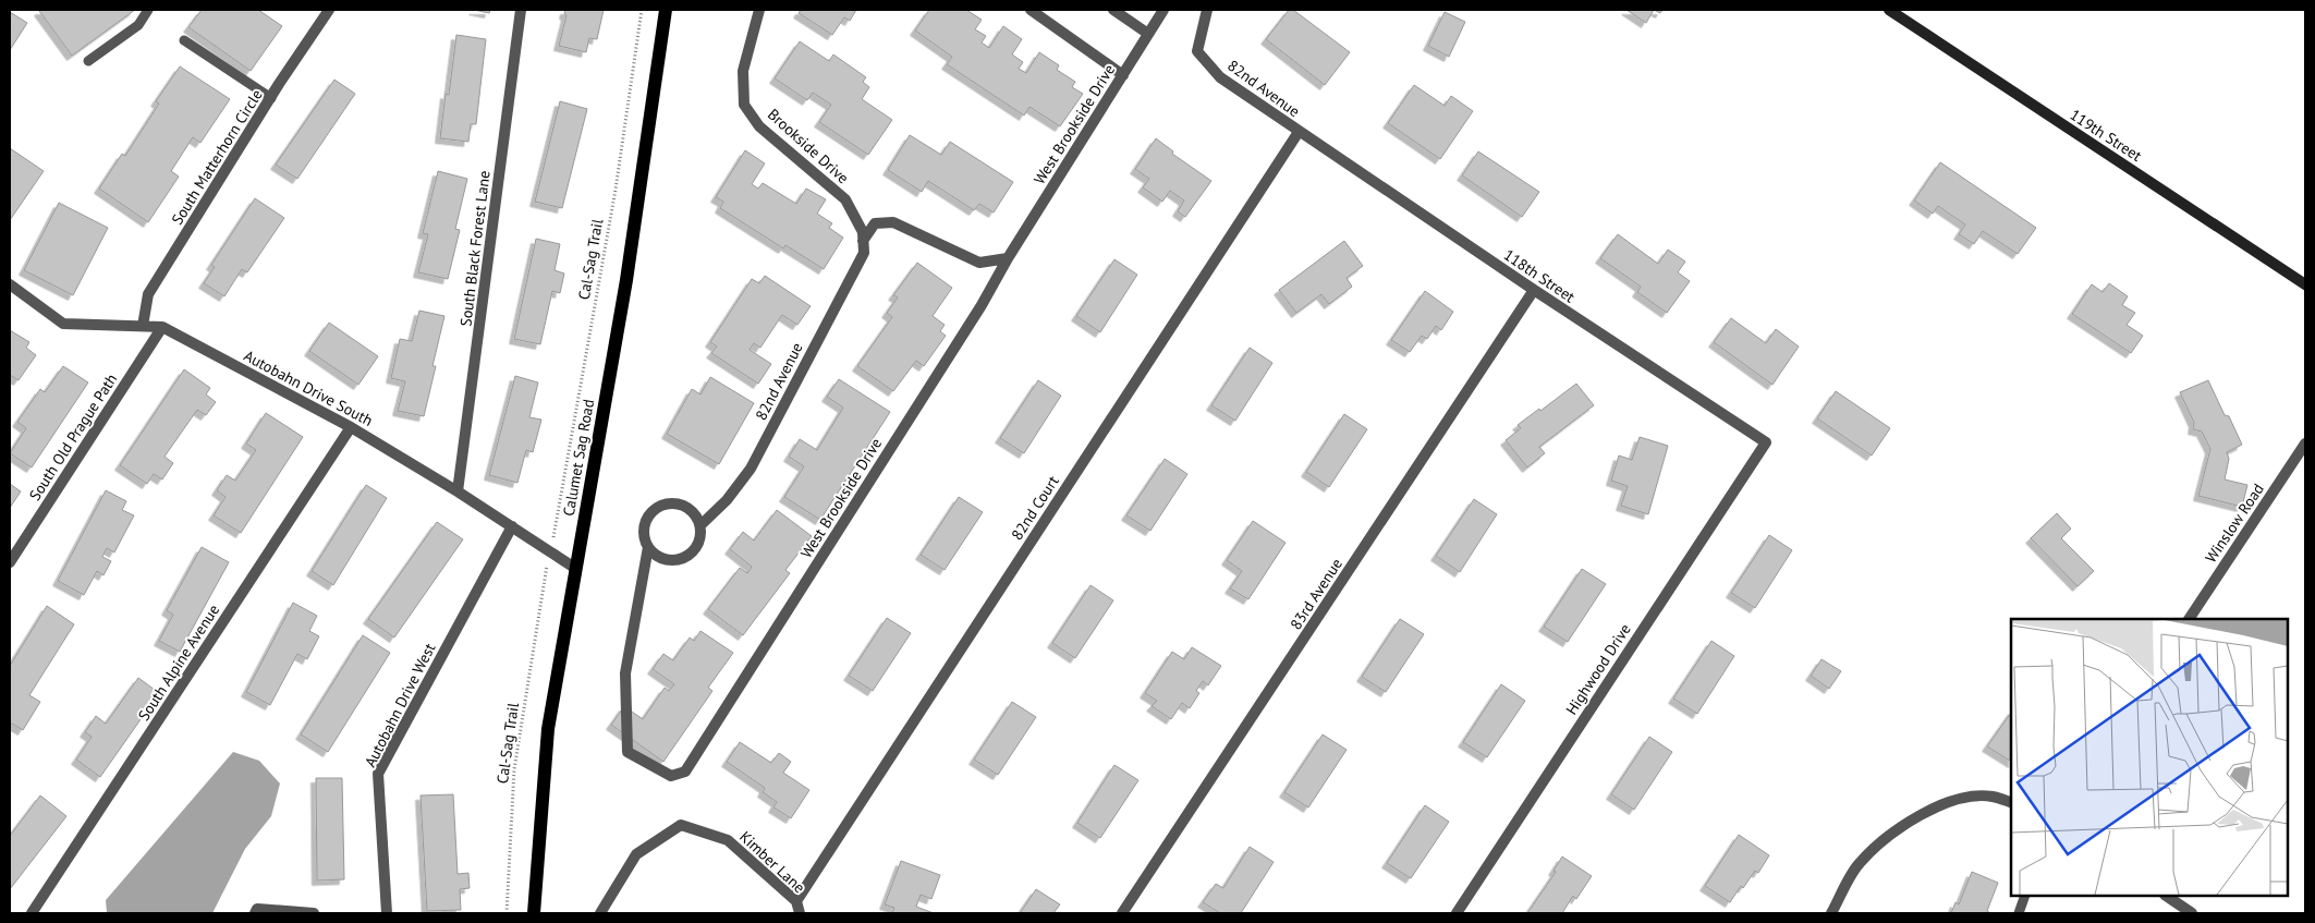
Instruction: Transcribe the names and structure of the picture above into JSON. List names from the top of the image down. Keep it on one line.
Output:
{"streets":{"main road":["Calumet Sag Road"],"street":["82nd Avenue","West Brookside Drive","119th Street","Brookside Drive","South Matterhorn Circle","South Black Forest Lane","118th Street","Autobahn Drive South","South Old Prague Path","82nd Court","Winslow Road","83rd Avenue","South Alpine Avenue","Highwood Drive","Autobahn Drive West","Kimber Lane"],"path":["Cal-Sag Trail"]},"crossings":[["82nd Avenue","West Brookside Drive"],["82nd Avenue","Brookside Drive"],["82nd Avenue","118th Street"],["82nd Avenue","82nd Court"],["South Matterhorn Circle","Autobahn Drive South"],["South Black Forest Lane","Autobahn Drive South"],["118th Street","82nd Court"],["118th Street","83rd Avenue"],["118th Street","Highwood Drive"],["Autobahn Drive South","South Old Prague Path"],["Autobahn Drive South","Calumet Sag Road"],["Autobahn Drive South","South Alpine Avenue"],["Autobahn Drive South","Autobahn Drive West"],["82nd Court","Kimber Lane"]]}
